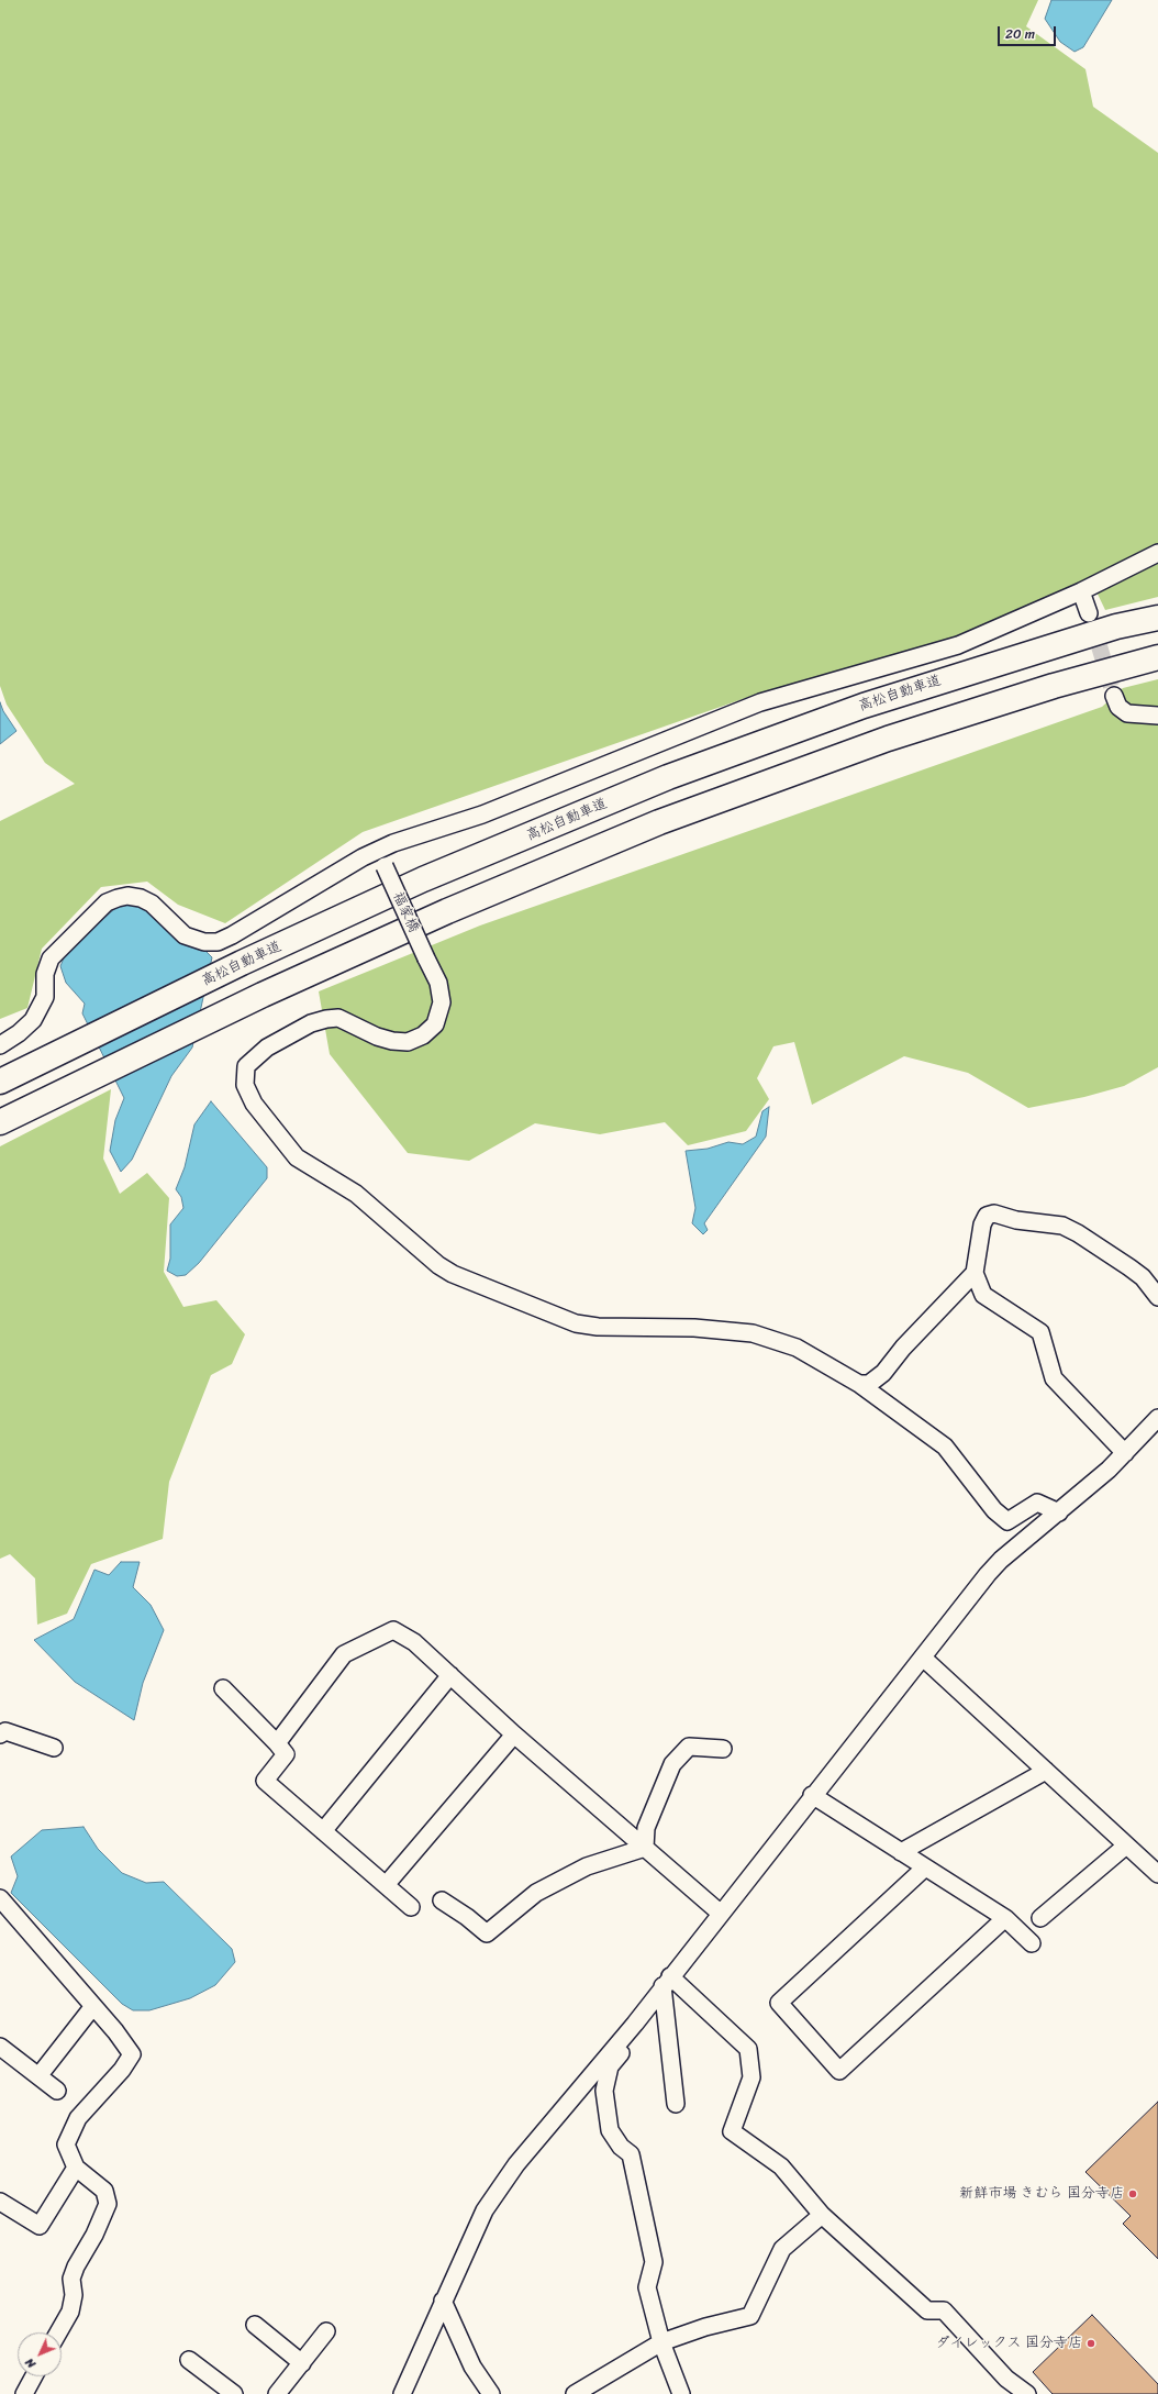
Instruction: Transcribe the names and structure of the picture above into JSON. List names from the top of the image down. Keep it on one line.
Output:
{"streets":{"highway":["高松自動車道"],"street":["福家橋"]},"places":["新鮮市場 きむら 国分寺店","ダイレックス 国分寺店"],"scale_bar":"20 m","north":"bottom left"}
